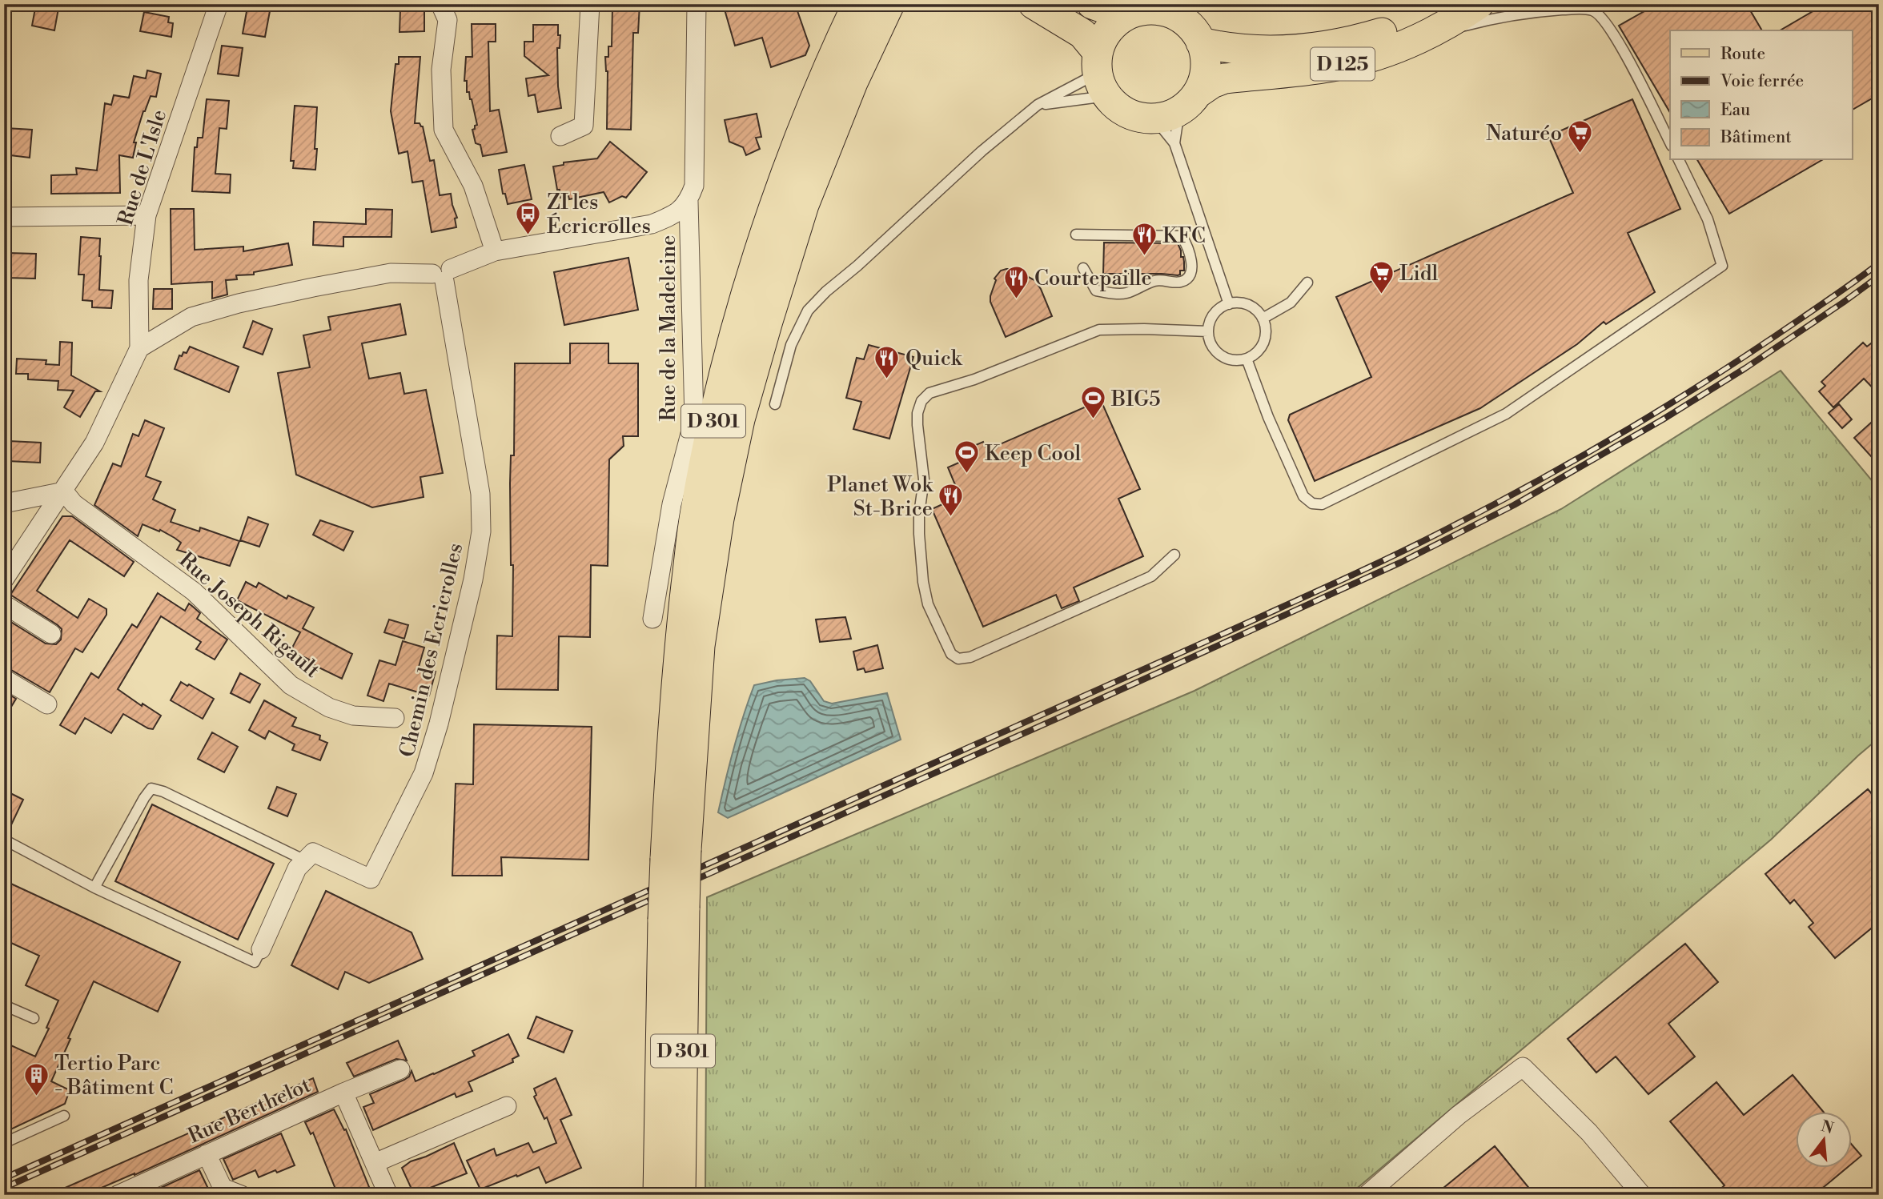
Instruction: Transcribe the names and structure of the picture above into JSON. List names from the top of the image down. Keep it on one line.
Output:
{"streets":{"main road":["D 125","D 301"],"street":["Rue de L'Isle","Rue de la Madeleine","Rue Joseph Rigault","Chemin des Ecricrolles","Rue Berthelot"]},"places":{"supermarket":["Naturéo","Lidl"],"bus stop":["ZI les Écricrolles"],"restaurant":["KFC","Courtepaille","Quick","Planet Wok St-Brice"],"sports":["BIG5","Keep Cool"],"building":["Tertio Parc - Bâtiment C"]},"legend":["Route","Voie ferrée","Eau","Bâtiment"],"north":"top"}
